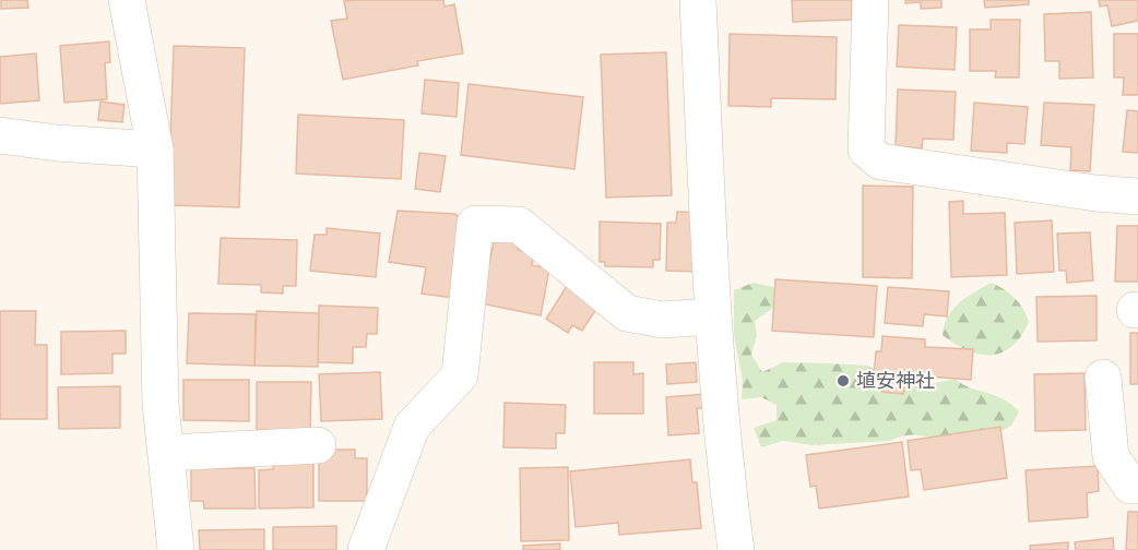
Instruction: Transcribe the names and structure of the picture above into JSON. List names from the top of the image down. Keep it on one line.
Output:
{"places":["埴安神社"]}
